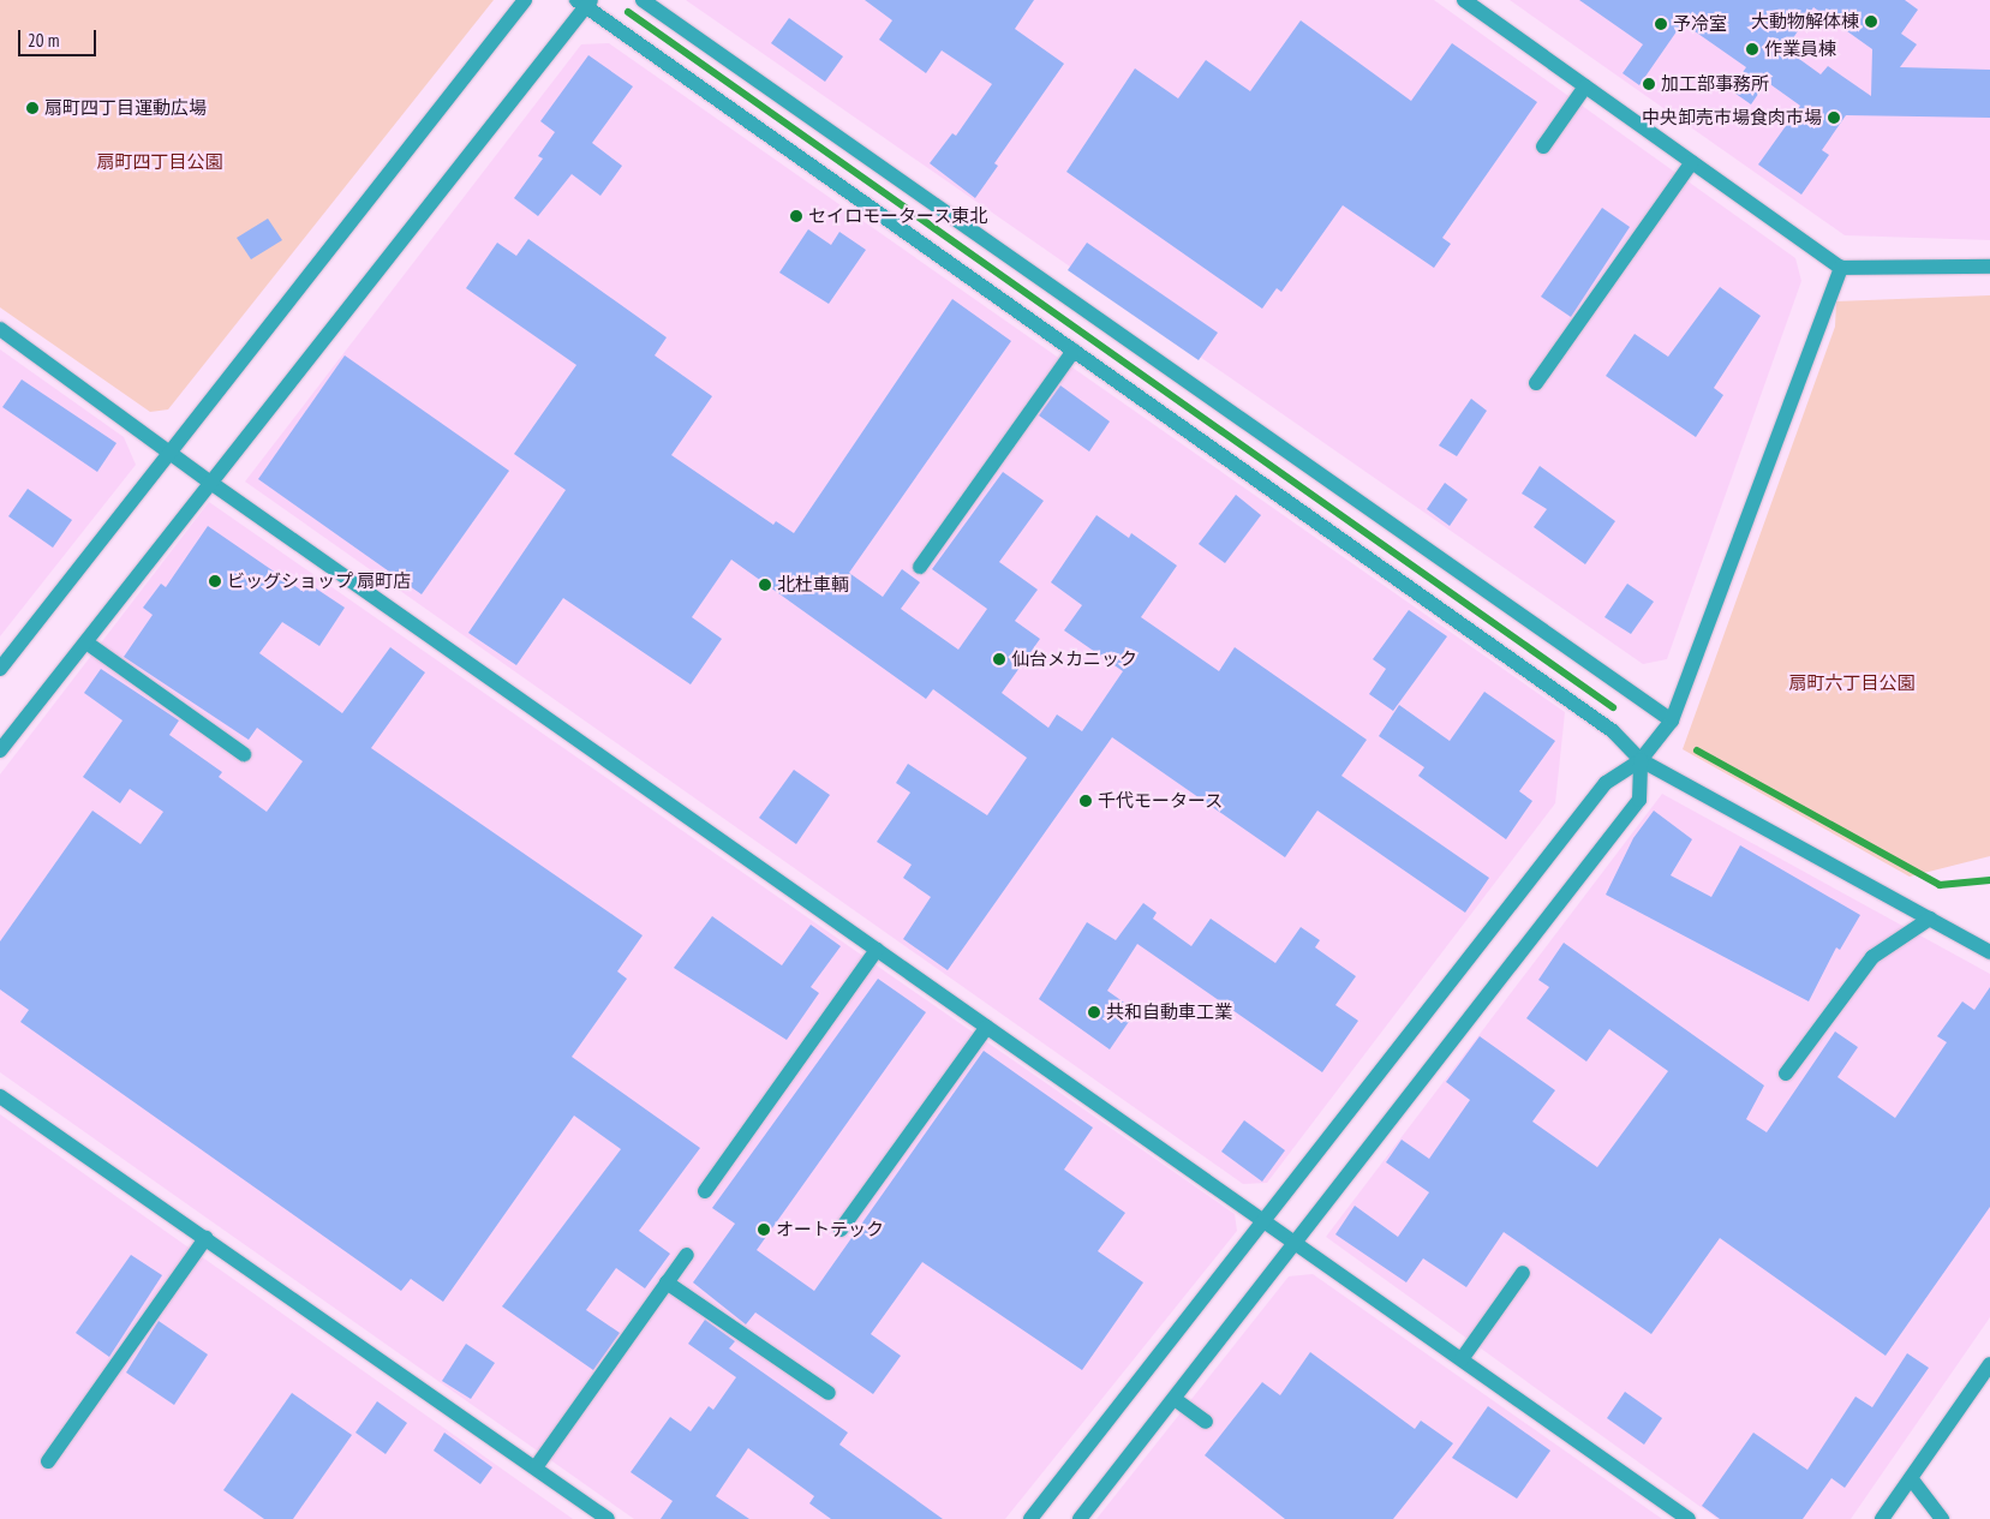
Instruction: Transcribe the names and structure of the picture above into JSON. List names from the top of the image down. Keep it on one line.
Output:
{"parks":["扇町四丁目公園","扇町六丁目公園"],"places":["大動物解体棟","予冷室","作業員棟","加工部事務所","扇町四丁目運動広場","中央卸売市場食肉市場","セイロモータース東北","ビッグショップ 扇町店","北杜車輌","仙台メカニック","千代モータース","共和自動車工業","オートテック"],"scale_bar":"20 m"}
